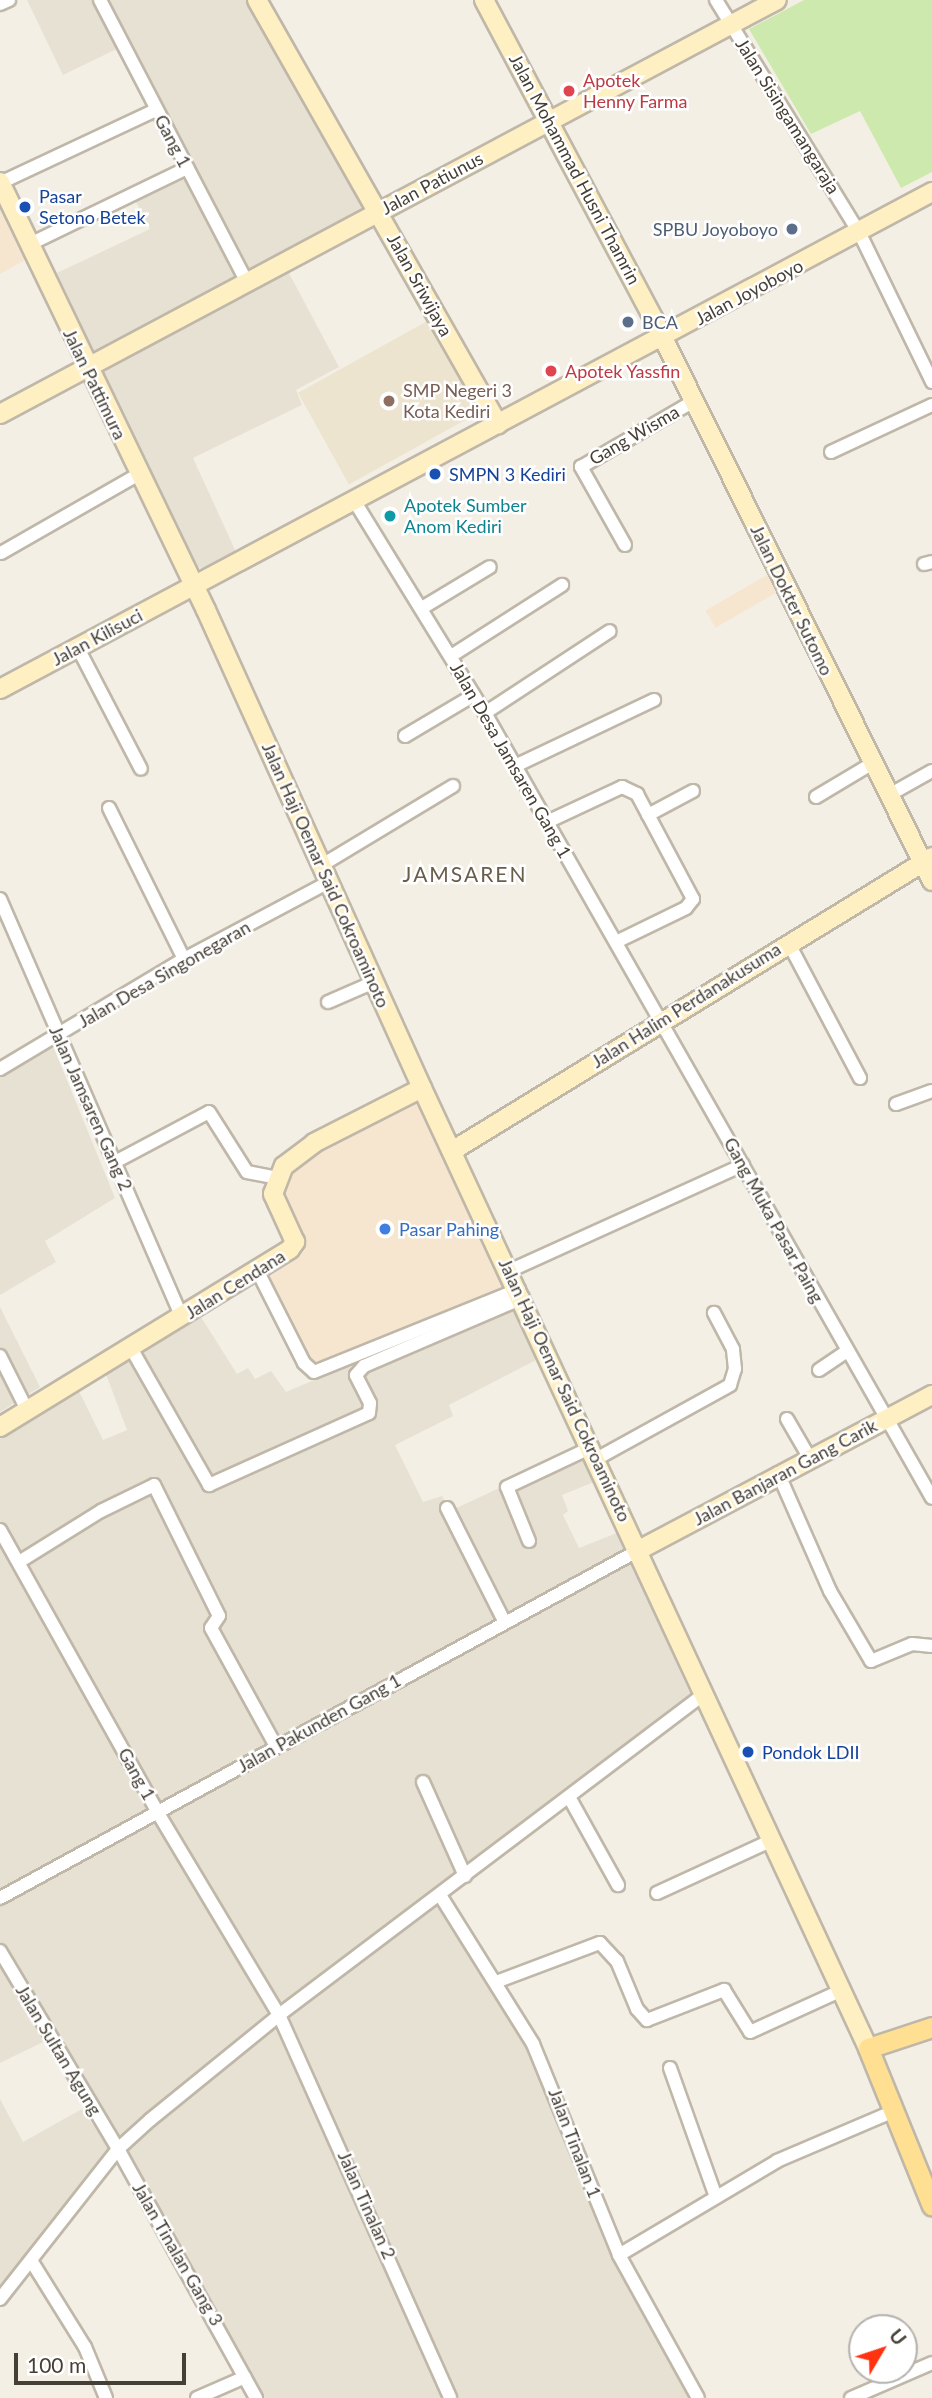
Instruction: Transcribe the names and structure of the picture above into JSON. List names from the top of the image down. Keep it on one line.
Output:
{"streets":{"street":["Jalan Sisingamangaraja","Gang 1","Jalan Mohammad Husni Thamrin","Jalan Patiunus","Jalan Sriwijaya","Jalan Joyoboyo","Jalan Pattimura","Gang Wisma","Jalan Dokter Sutomo","Jalan Kilisuci","Jalan Desa Jamsaren Gang 1","Jalan Haji Oemar Said Cokroaminoto","Jalan Desa Singonegaran","Jalan Halim Perdanakusuma","Jalan Jamsaren Gang 2","Gang Muka Pasar Paing","Jalan Cendana","Jalan Banjaran Gang Carik","Jalan Pakunden Gang 1","Jalan Sultan Agung","Jalan Tinalan 1","Jalan Tinalan 2","Jalan Tinalan Gang 3"]},"crossings":[["Jalan Sisingamangaraja","Jalan Patiunus"],["Jalan Sisingamangaraja","Jalan Joyoboyo"],["Gang 1","Jalan Patiunus"],["Gang 1","Jalan Pakunden Gang 1"],["Gang 1","Jalan Tinalan 2"],["Jalan Mohammad Husni Thamrin","Jalan Patiunus"],["Jalan Mohammad Husni Thamrin","Jalan Joyoboyo"],["Jalan Mohammad Husni Thamrin","Jalan Dokter Sutomo"],["Jalan Patiunus","Jalan Sriwijaya"],["Jalan Patiunus","Jalan Pattimura"],["Jalan Sriwijaya","Jalan Joyoboyo"],["Jalan Joyoboyo","Jalan Pattimura"],["Jalan Joyoboyo","Jalan Dokter Sutomo"],["Jalan Joyoboyo","Jalan Kilisuci"],["Jalan Joyoboyo","Jalan Desa Jamsaren Gang 1"],["Jalan Joyoboyo","Jalan Haji Oemar Said Cokroaminoto"],["Jalan Pattimura","Jalan Kilisuci"],["Jalan Pattimura","Jalan Haji Oemar Said Cokroaminoto"],["Gang Wisma","Jalan Dokter Sutomo"],["Jalan Dokter Sutomo","Jalan Halim Perdanakusuma"],["Jalan Kilisuci","Jalan Haji Oemar Said Cokroaminoto"],["Jalan Desa Jamsaren Gang 1","Jalan Halim Perdanakusuma"],["Jalan Desa Jamsaren Gang 1","Gang Muka Pasar Paing"],["Jalan Haji Oemar Said Cokroaminoto","Jalan Desa Singonegaran"],["Jalan Haji Oemar Said Cokroaminoto","Jalan Halim Perdanakusuma"],["Jalan Haji Oemar Said Cokroaminoto","Jalan Banjaran Gang Carik"],["Jalan Haji Oemar Said Cokroaminoto","Jalan Pakunden Gang 1"],["Jalan Desa Singonegaran","Jalan Jamsaren Gang 2"],["Jalan Halim Perdanakusuma","Gang Muka Pasar Paing"],["Jalan Jamsaren Gang 2","Jalan Cendana"],["Gang Muka Pasar Paing","Jalan Banjaran Gang Carik"],["Jalan Banjaran Gang Carik","Jalan Pakunden Gang 1"],["Jalan Sultan Agung","Jalan Tinalan Gang 3"]],"districts":["JAMSAREN"],"places":["Apotek Henny Farma","Pasar Setono Betek","SPBU Joyoboyo","BCA","Apotek Yassfin","SMP Negeri 3 Kota Kediri","SMPN 3 Kediri","Apotek Sumber Anom Kediri","Pasar Pahing","Pondok LDII"],"scale_bar":"100 m","north":"top right"}
